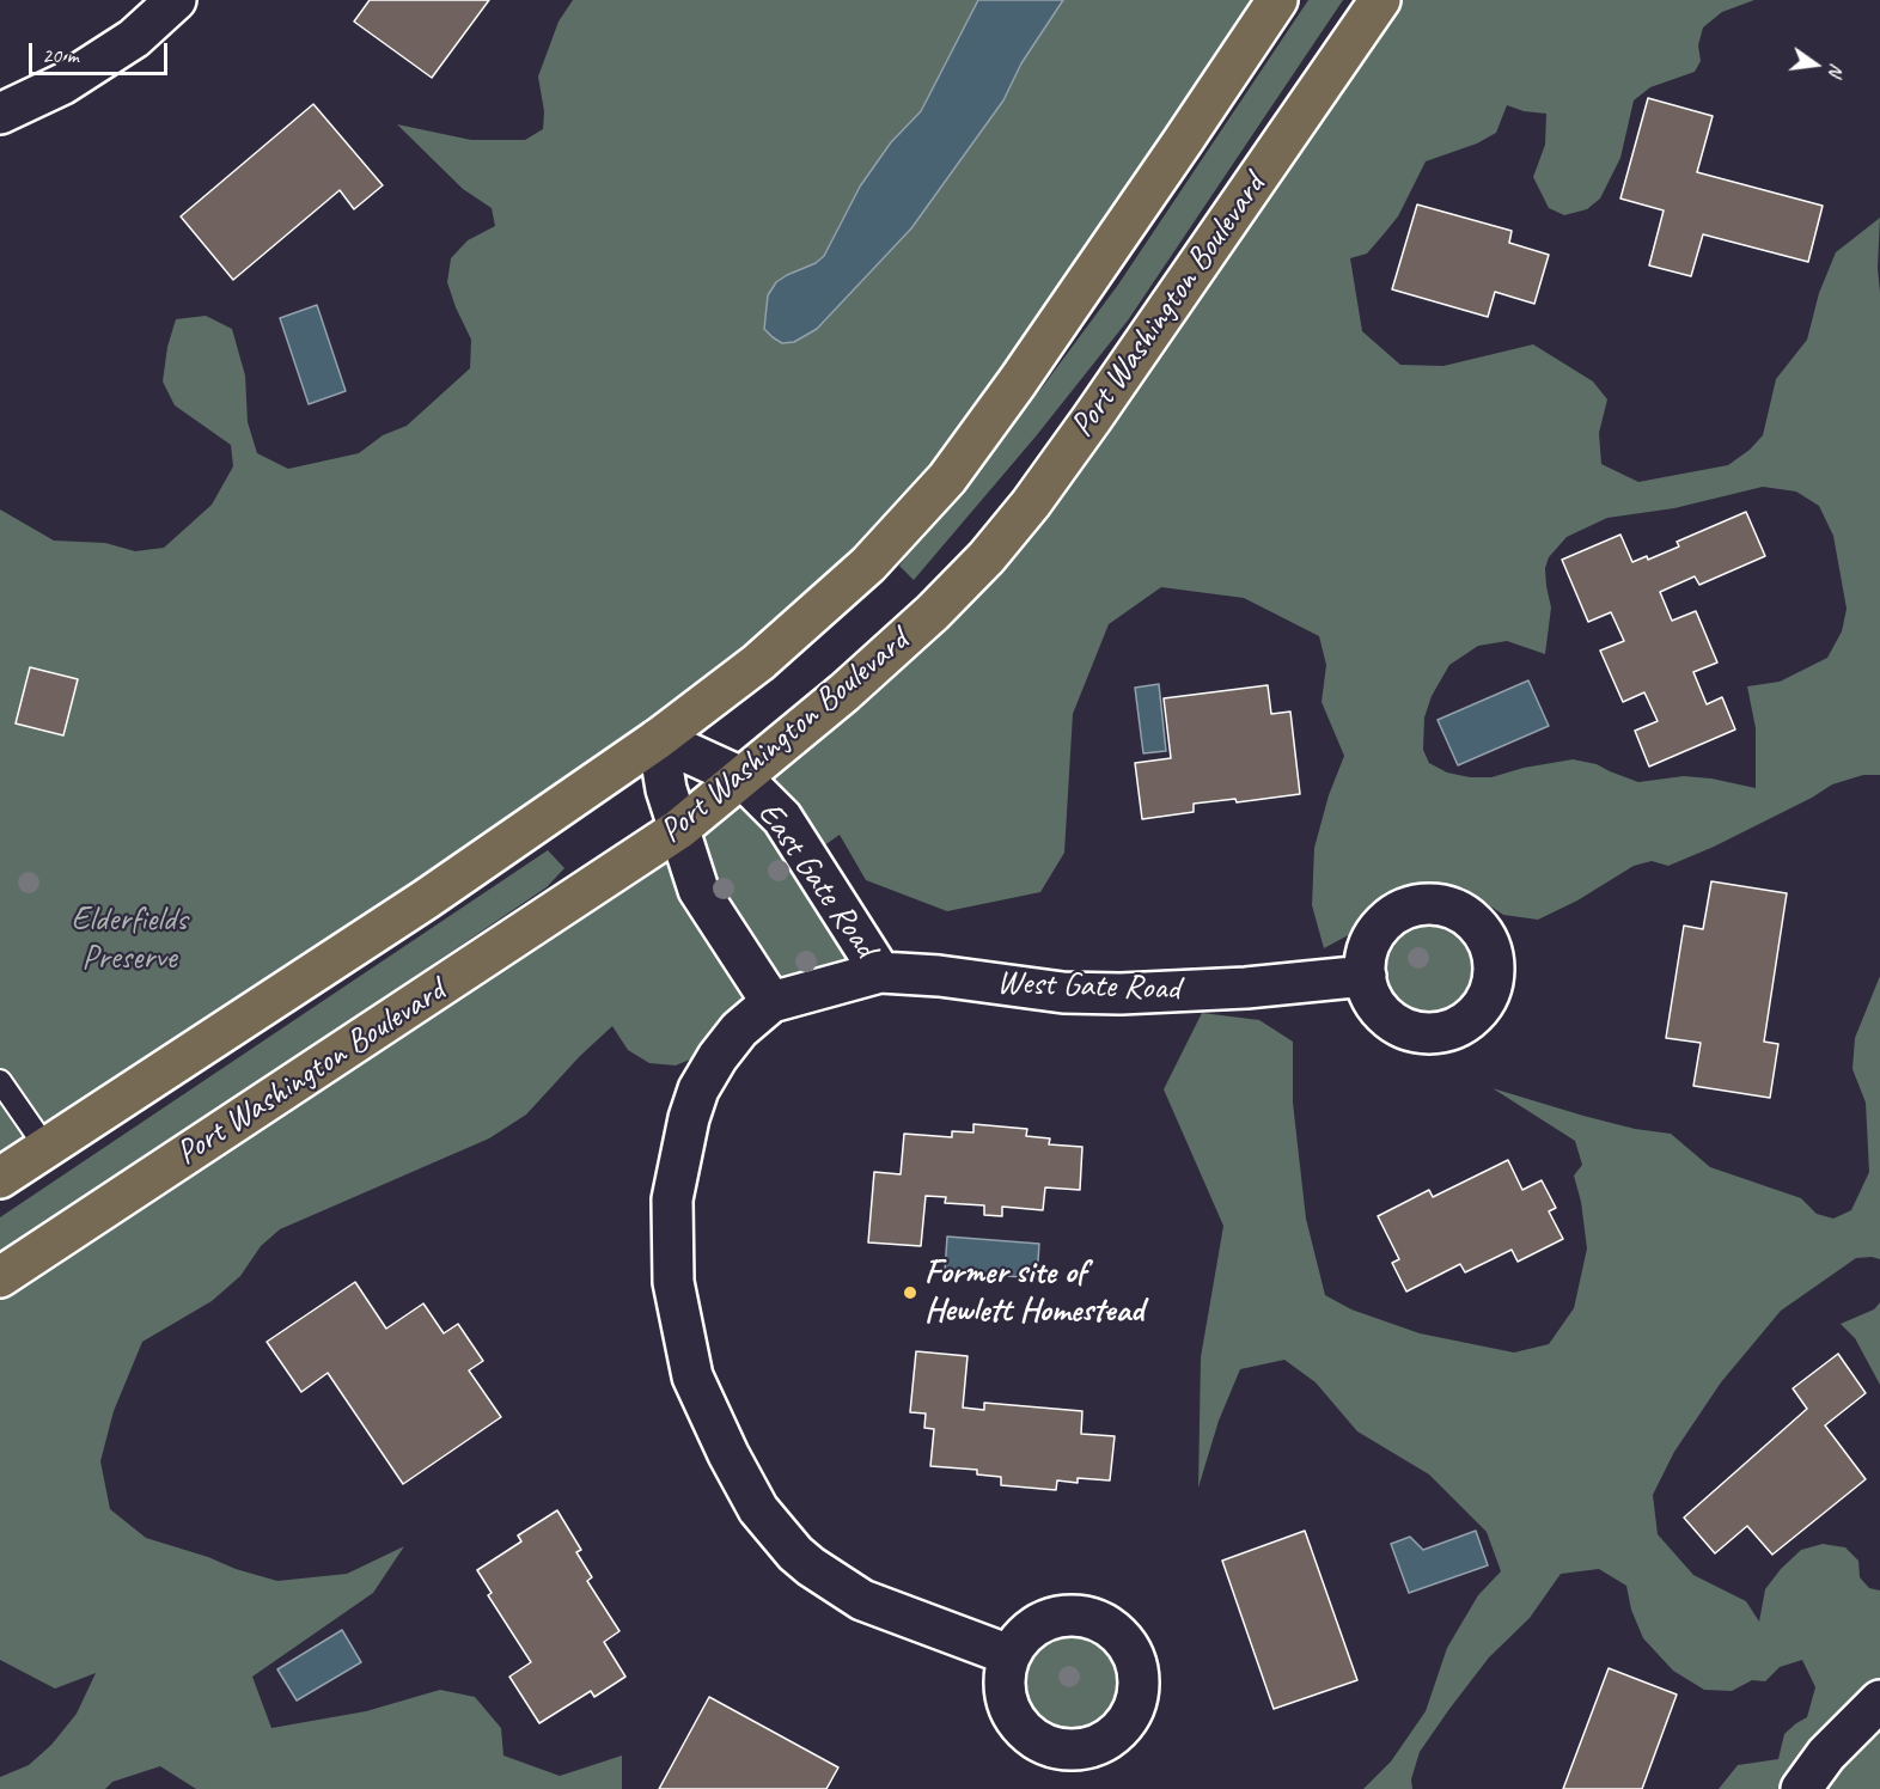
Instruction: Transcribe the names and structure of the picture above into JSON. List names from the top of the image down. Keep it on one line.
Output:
{"streets":{"main road":["Port Washington Boulevard"],"street":["East Gate Road","West Gate Road"]},"crossings":[["Port Washington Boulevard","East Gate Road"],["East Gate Road","West Gate Road"]],"parks":["Elderfields Preserve"],"places":["Former site of Hewlett Homestead"],"scale_bar":"20 m","north":"right"}
